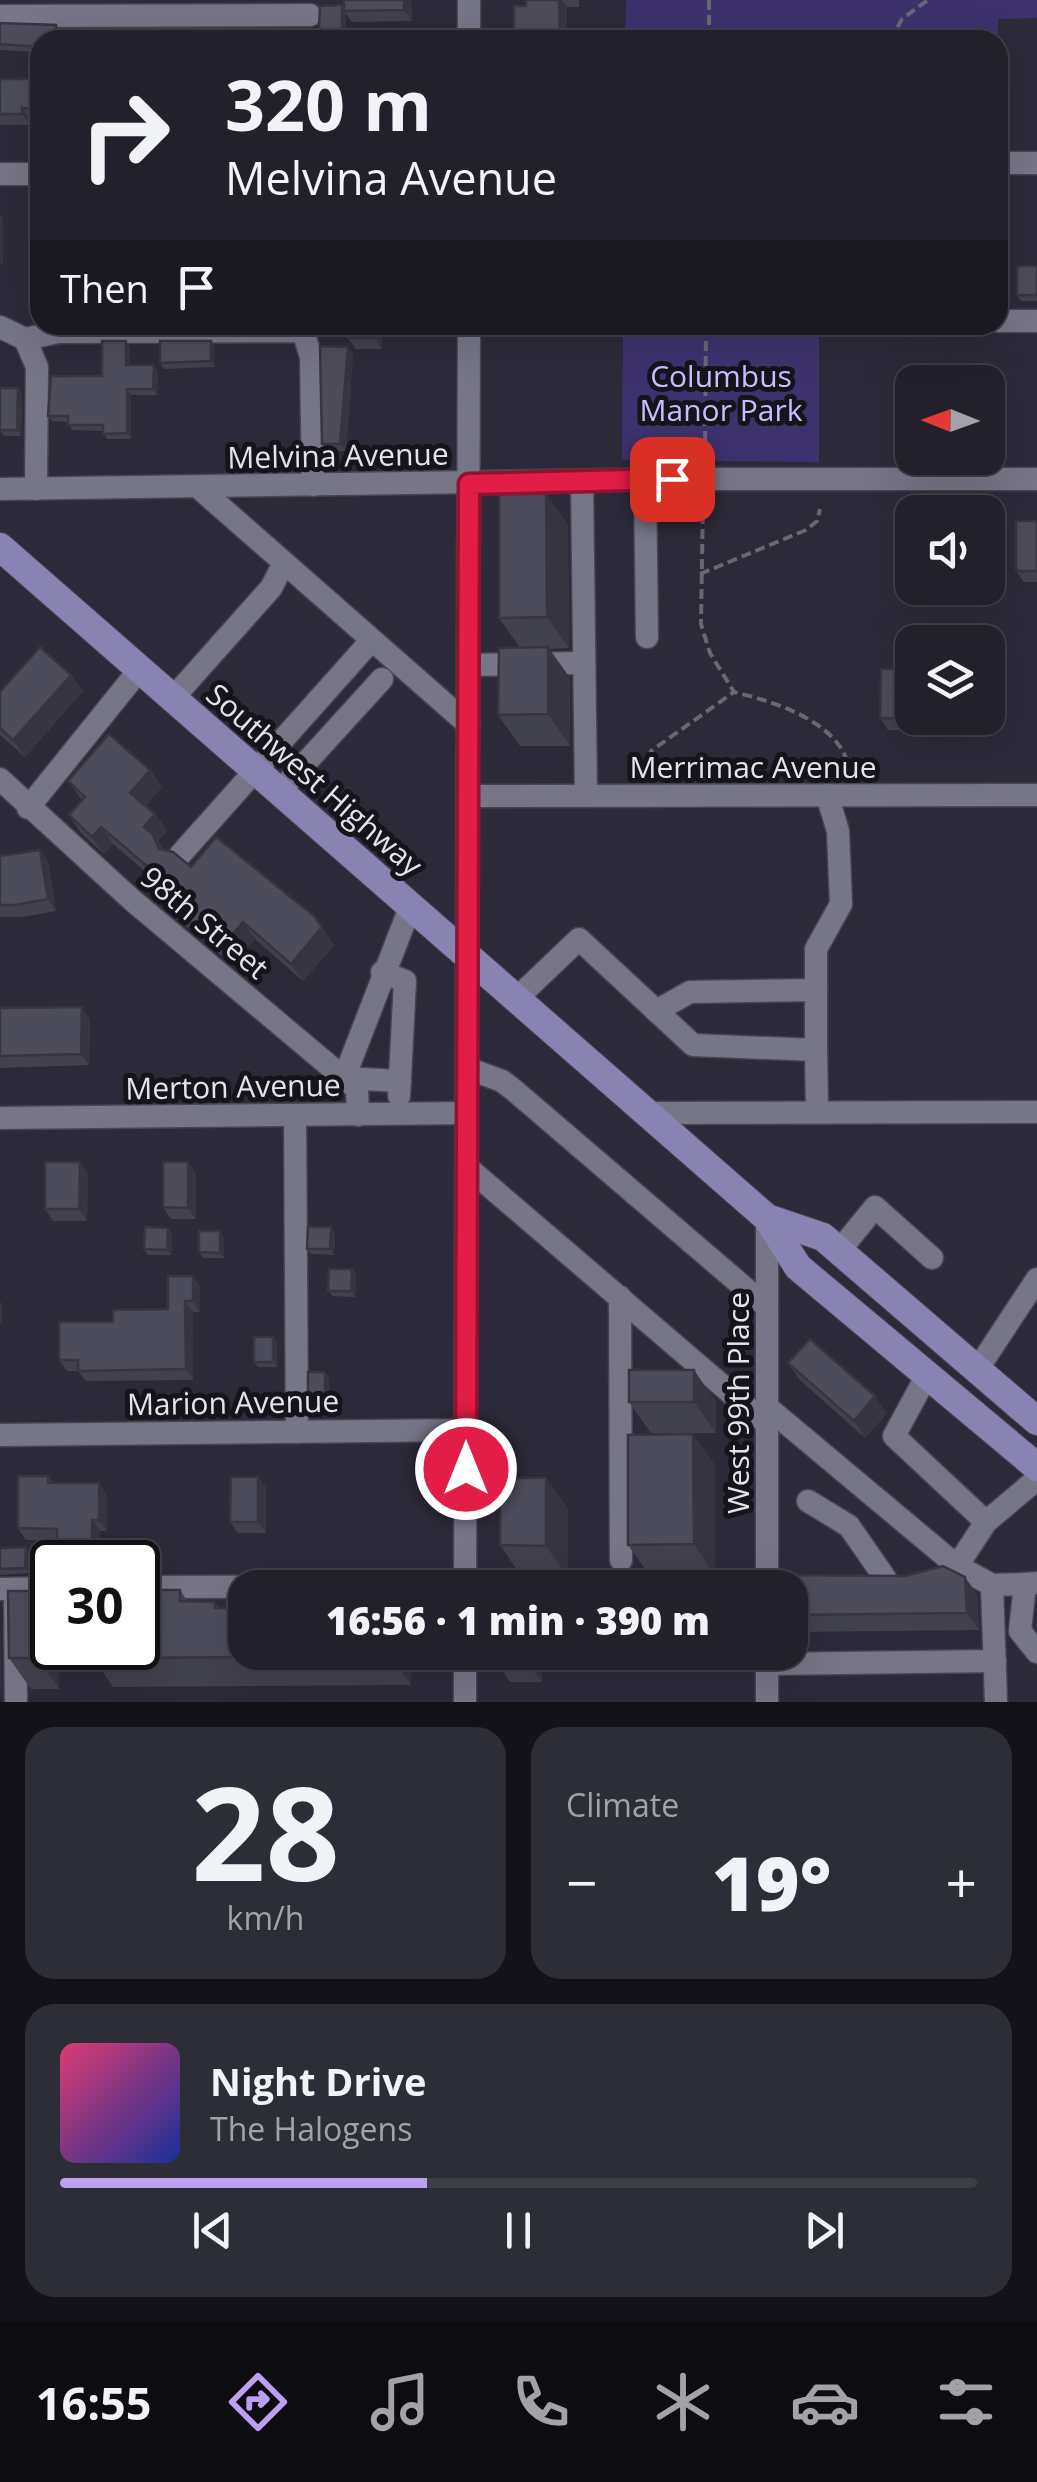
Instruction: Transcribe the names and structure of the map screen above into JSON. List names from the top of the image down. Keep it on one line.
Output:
{"streets":{"main road":["Southwest Highway"],"street":["Melvina Avenue","Merrimac Avenue","98th Street","Merton Avenue","Marion Avenue","West 99th Place"]},"crossings":[["Southwest Highway","West 99th Place"],["98th Street","Merton Avenue"]],"parks":["Columbus Manor Park"],"north":"left","page":{"turn":["320 m","Melvina Avenue"],"then":"Then","limit":"30","trip":"16:56 · 1 min · 390 m","tile":[["28","km/h"],"Climate"],"heat":["−","19°","+"],"song":["Night Drive","The Halogens"],"tabs":"16:55"}}
